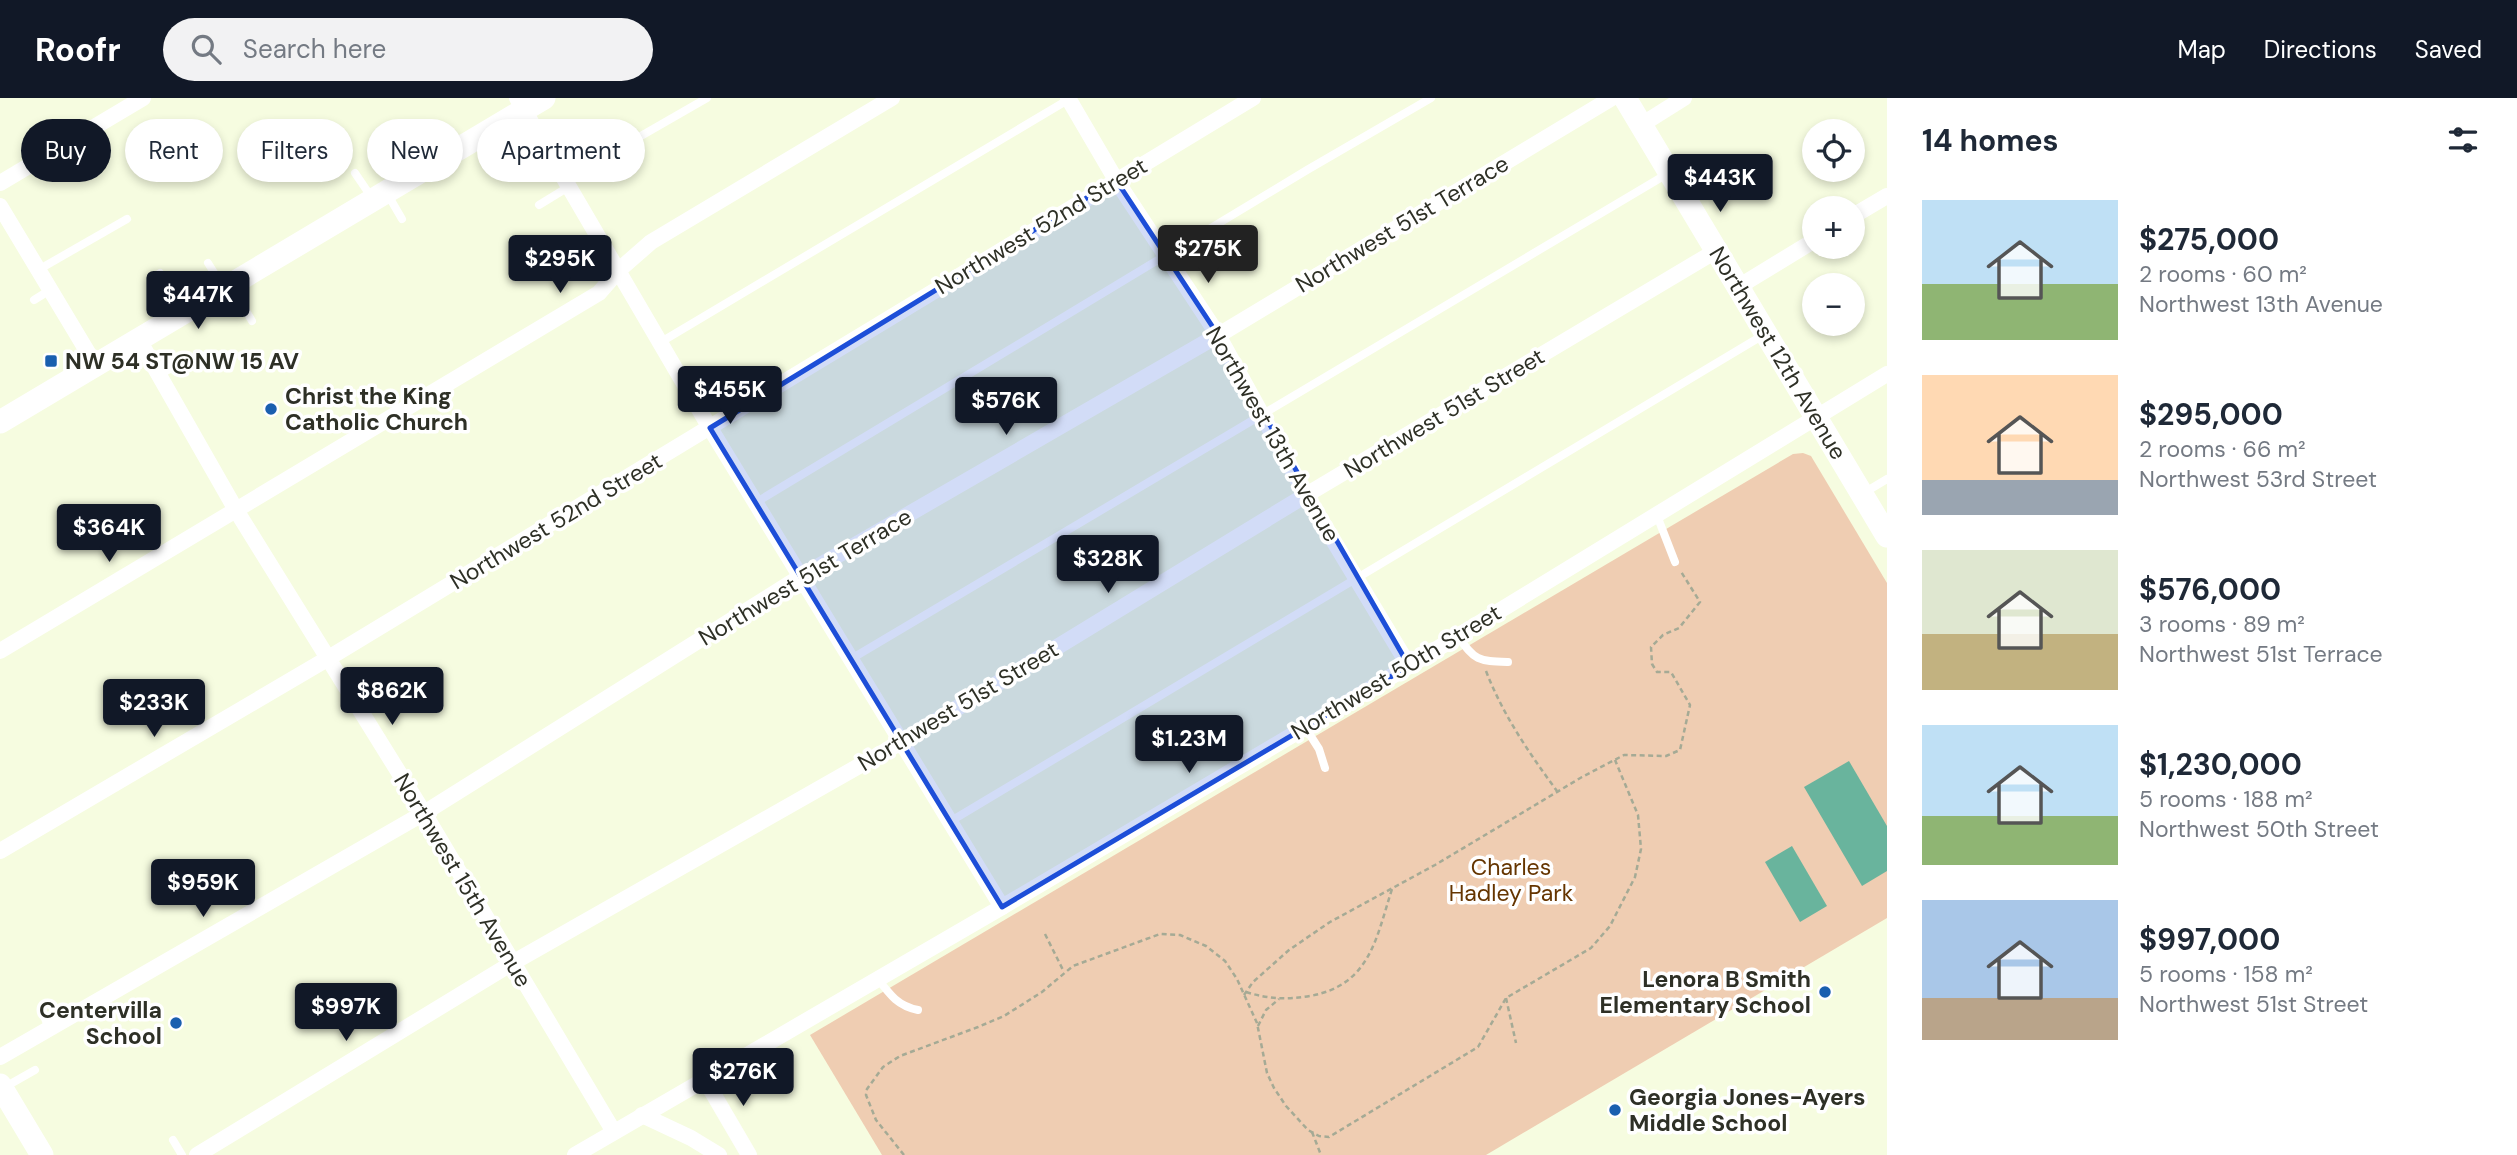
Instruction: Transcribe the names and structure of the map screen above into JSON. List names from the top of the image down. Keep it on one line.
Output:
{"streets":{"main road":["Northwest 12th Avenue"],"street":["Northwest 51st Terrace","Northwest 52nd Street","Northwest 51st Street","Northwest 13th Avenue","Northwest 50th Street","Northwest 15th Avenue"]},"crossings":[["Northwest 51st Terrace","Northwest 13th Avenue"],["Northwest 51st Terrace","Northwest 15th Avenue"],["Northwest 52nd Street","Northwest 13th Avenue"],["Northwest 52nd Street","Northwest 15th Avenue"],["Northwest 12th Avenue","Northwest 51st Street"],["Northwest 12th Avenue","Northwest 50th Street"],["Northwest 51st Street","Northwest 13th Avenue"],["Northwest 51st Street","Northwest 15th Avenue"],["Northwest 13th Avenue","Northwest 50th Street"],["Northwest 50th Street","Northwest 15th Avenue"]],"parks":["Charles Hadley Park"],"places":{"transit":["NW 54 ST@NW 15 AV"],"other":["Christ the King Catholic Church","Lenora B Smith Elementary School","Centervilla School","Georgia Jones-Ayers Middle School"]},"page":{"header":"Roofr","search":"Search here","nav":["Map","Directions","Saved"],"heading":"14 homes","map_buttons":["+","−"],"chip":["Buy","Rent","Filters","New","Apartment"],"price":["$443K","$275K","$295K","$447K","$455K","$576K","$364K","$328K","$862K","$233K","$1.23M","$959K","$997K","$276K"],"list":[{"name":"$275,000","note":"2 rooms · 60 m² · Northwest 13th Avenue"},{"name":"$295,000","note":"2 rooms · 66 m² · Northwest 53rd Street"},{"name":"$576,000","note":"3 rooms · 89 m² · Northwest 51st Terrace"},{"name":"$1,230,000","note":"5 rooms · 188 m² · Northwest 50th Street"},{"name":"$997,000","note":"5 rooms · 158 m² · Northwest 51st Street"}]}}
